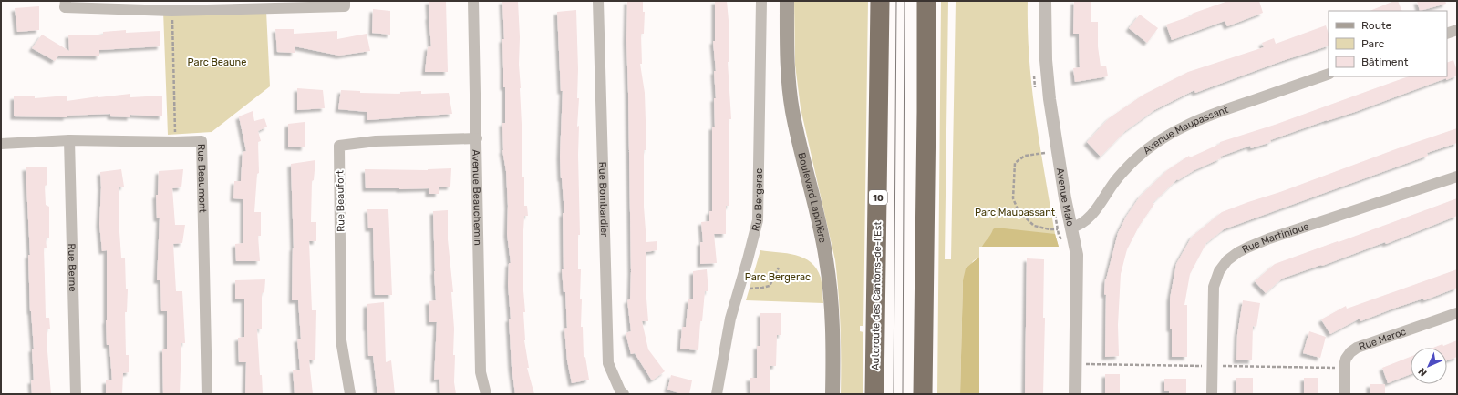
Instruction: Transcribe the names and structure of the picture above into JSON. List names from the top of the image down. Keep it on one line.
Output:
{"streets":{"highway":["10","Autoroute des Cantons-de-l'Est"],"main road":["Boulevard Lapinière"],"street":["Avenue Maupassant","Rue Beaumont","Avenue Beauchemin","Avenue Malo","Rue Bombardier","Rue Bergerac","Rue Beaufort","Rue Martinique","Rue Berne","Rue Maroc"]},"crossings":[["Avenue Maupassant","Avenue Malo"],["Rue Beaumont","Rue Berne"],["Avenue Beauchemin","Rue Beaufort"]],"parks":["Parc Beaune","Parc Maupassant","Parc Bergerac"],"legend":["Route","Parc","Bâtiment"],"north":"bottom left"}
